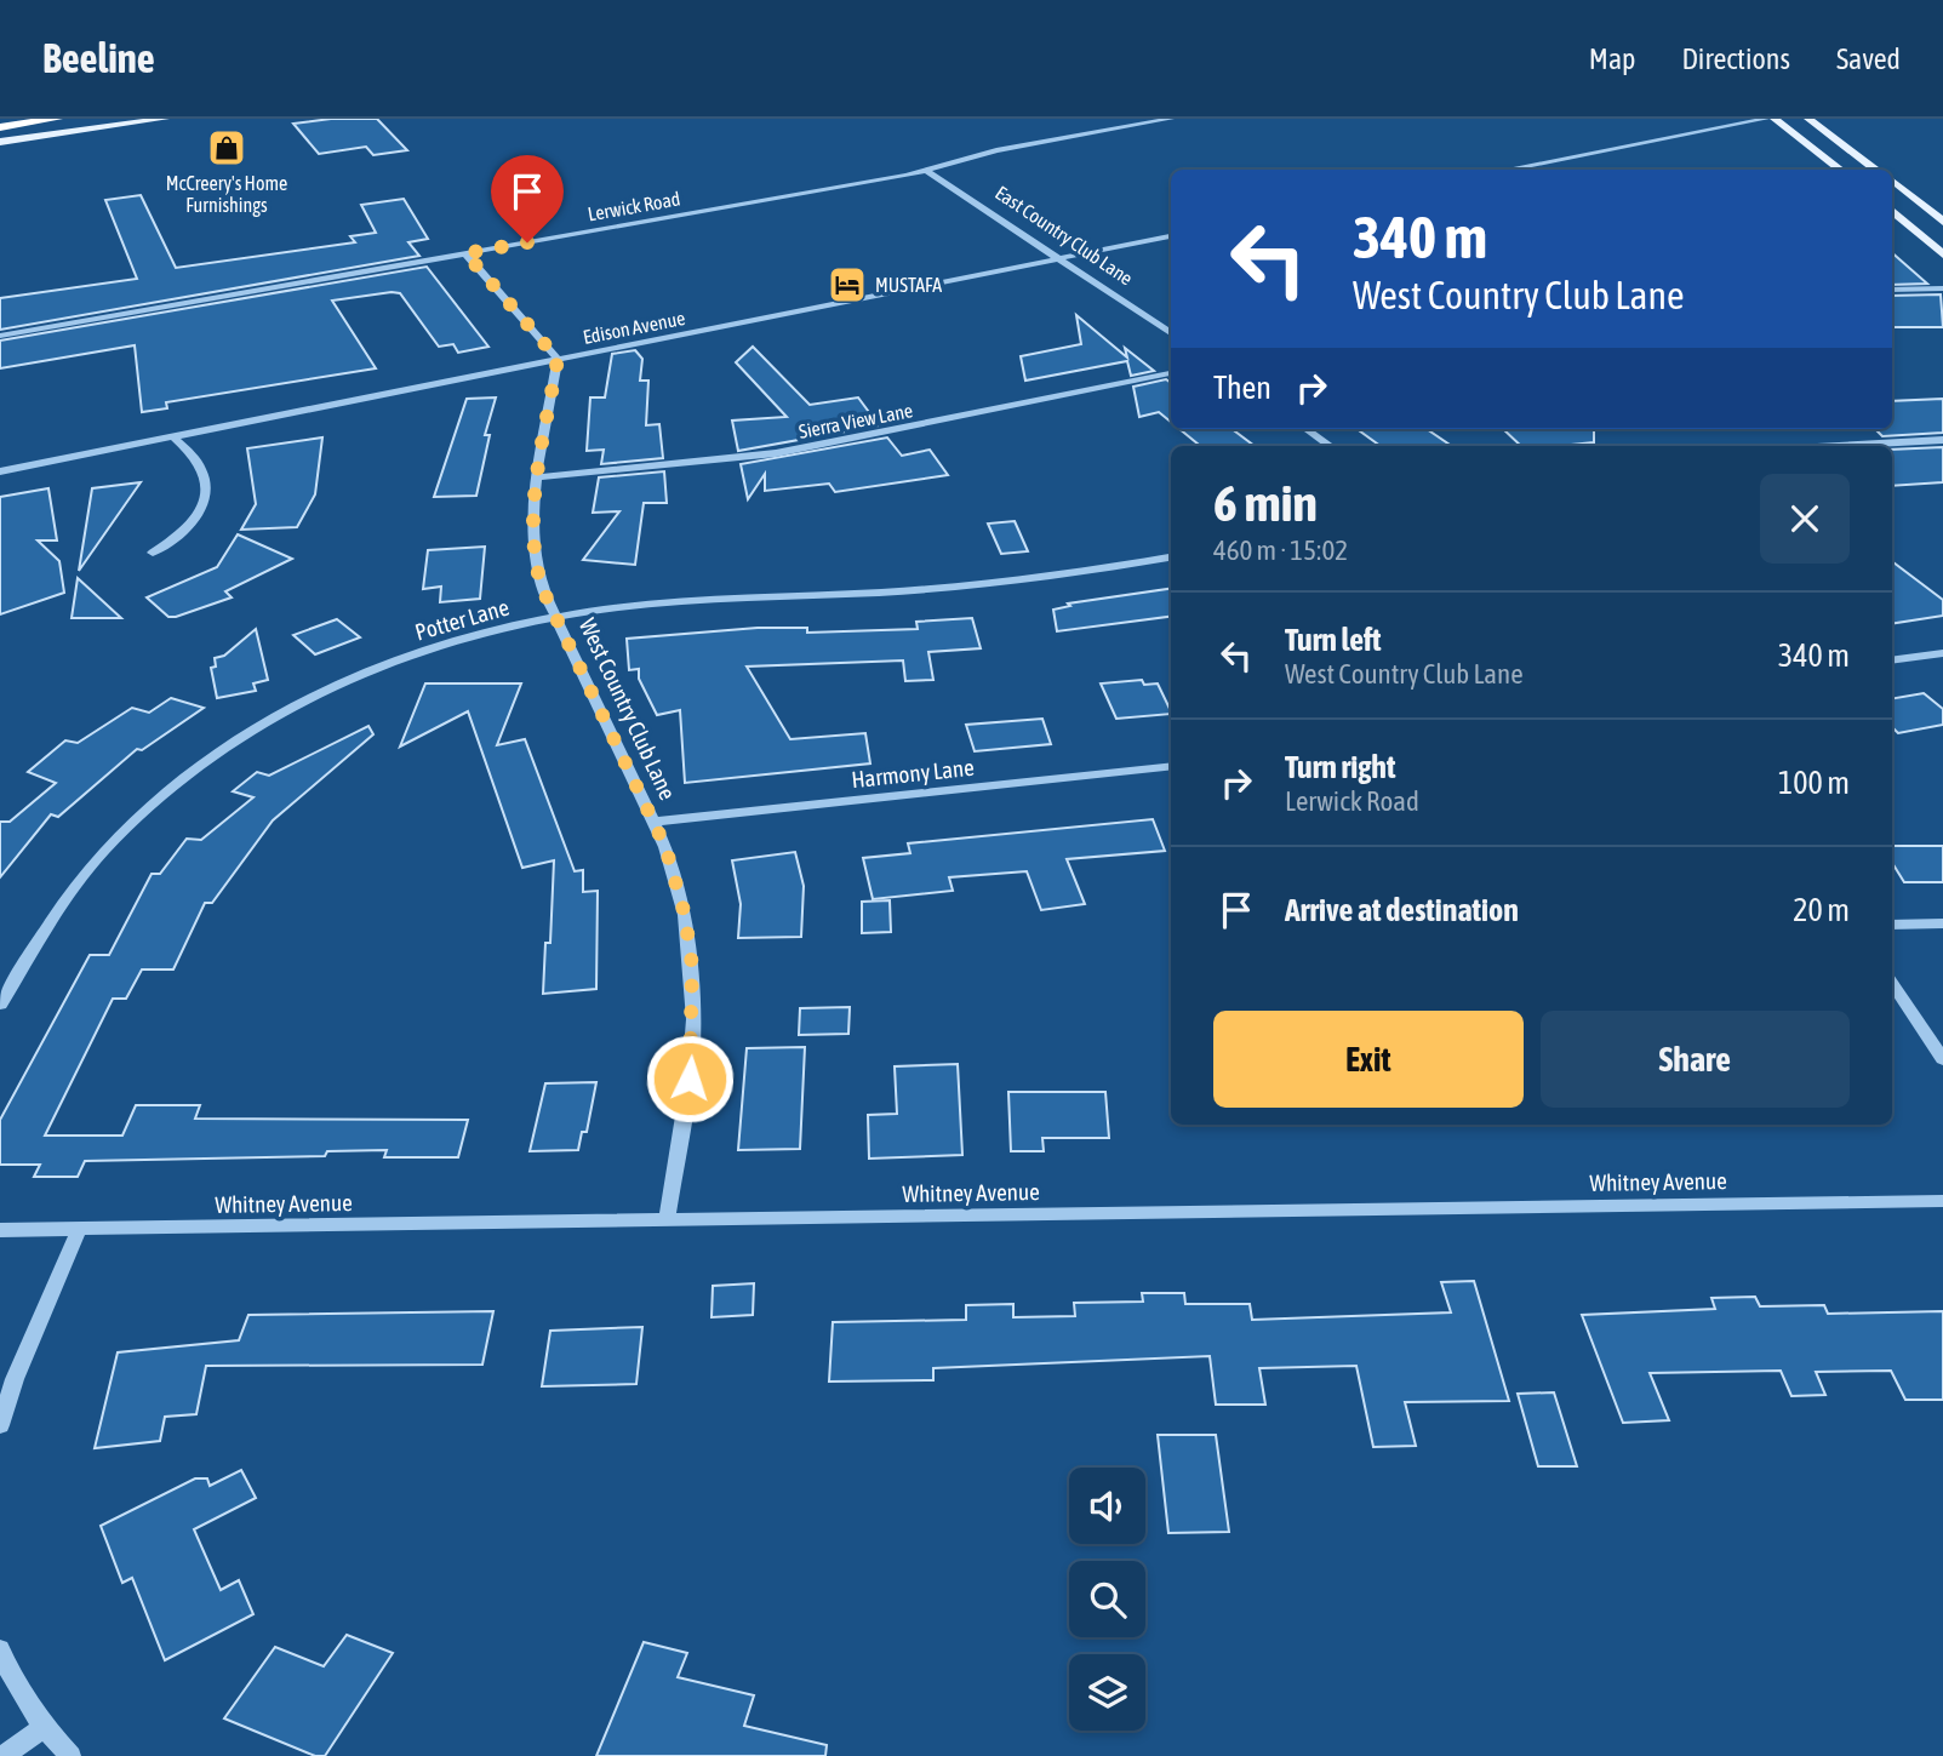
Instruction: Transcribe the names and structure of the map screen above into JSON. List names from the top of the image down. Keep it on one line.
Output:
{"streets":{"street":["Lerwick Road","East Country Club Lane","Edison Avenue","Sierra View Lane","Potter Lane","West Country Club Lane","Harmony Lane","Whitney Avenue"]},"crossings":[["Lerwick Road","East Country Club Lane"],["East Country Club Lane","Edison Avenue"],["Edison Avenue","West Country Club Lane"],["Sierra View Lane","West Country Club Lane"],["Potter Lane","West Country Club Lane"],["West Country Club Lane","Harmony Lane"],["West Country Club Lane","Whitney Avenue"]],"places":{"shop":["McCreery's Home Furnishings"],"hotel":["MUSTAFA"]},"page":{"header":"Beeline","nav":["Map","Directions","Saved"],"turn":["340 m","West Country Club Lane"],"then":"Then","heading":["6 min","460 m · 15:02"],"list":[{"name":"Turn left","note":"West Country Club Lane","value":"340 m"},{"name":"Turn right","note":"Lerwick Road","value":"100 m"},{"name":"Arrive at destination","value":"20 m"}],"buttons":["Exit","Share"]}}
